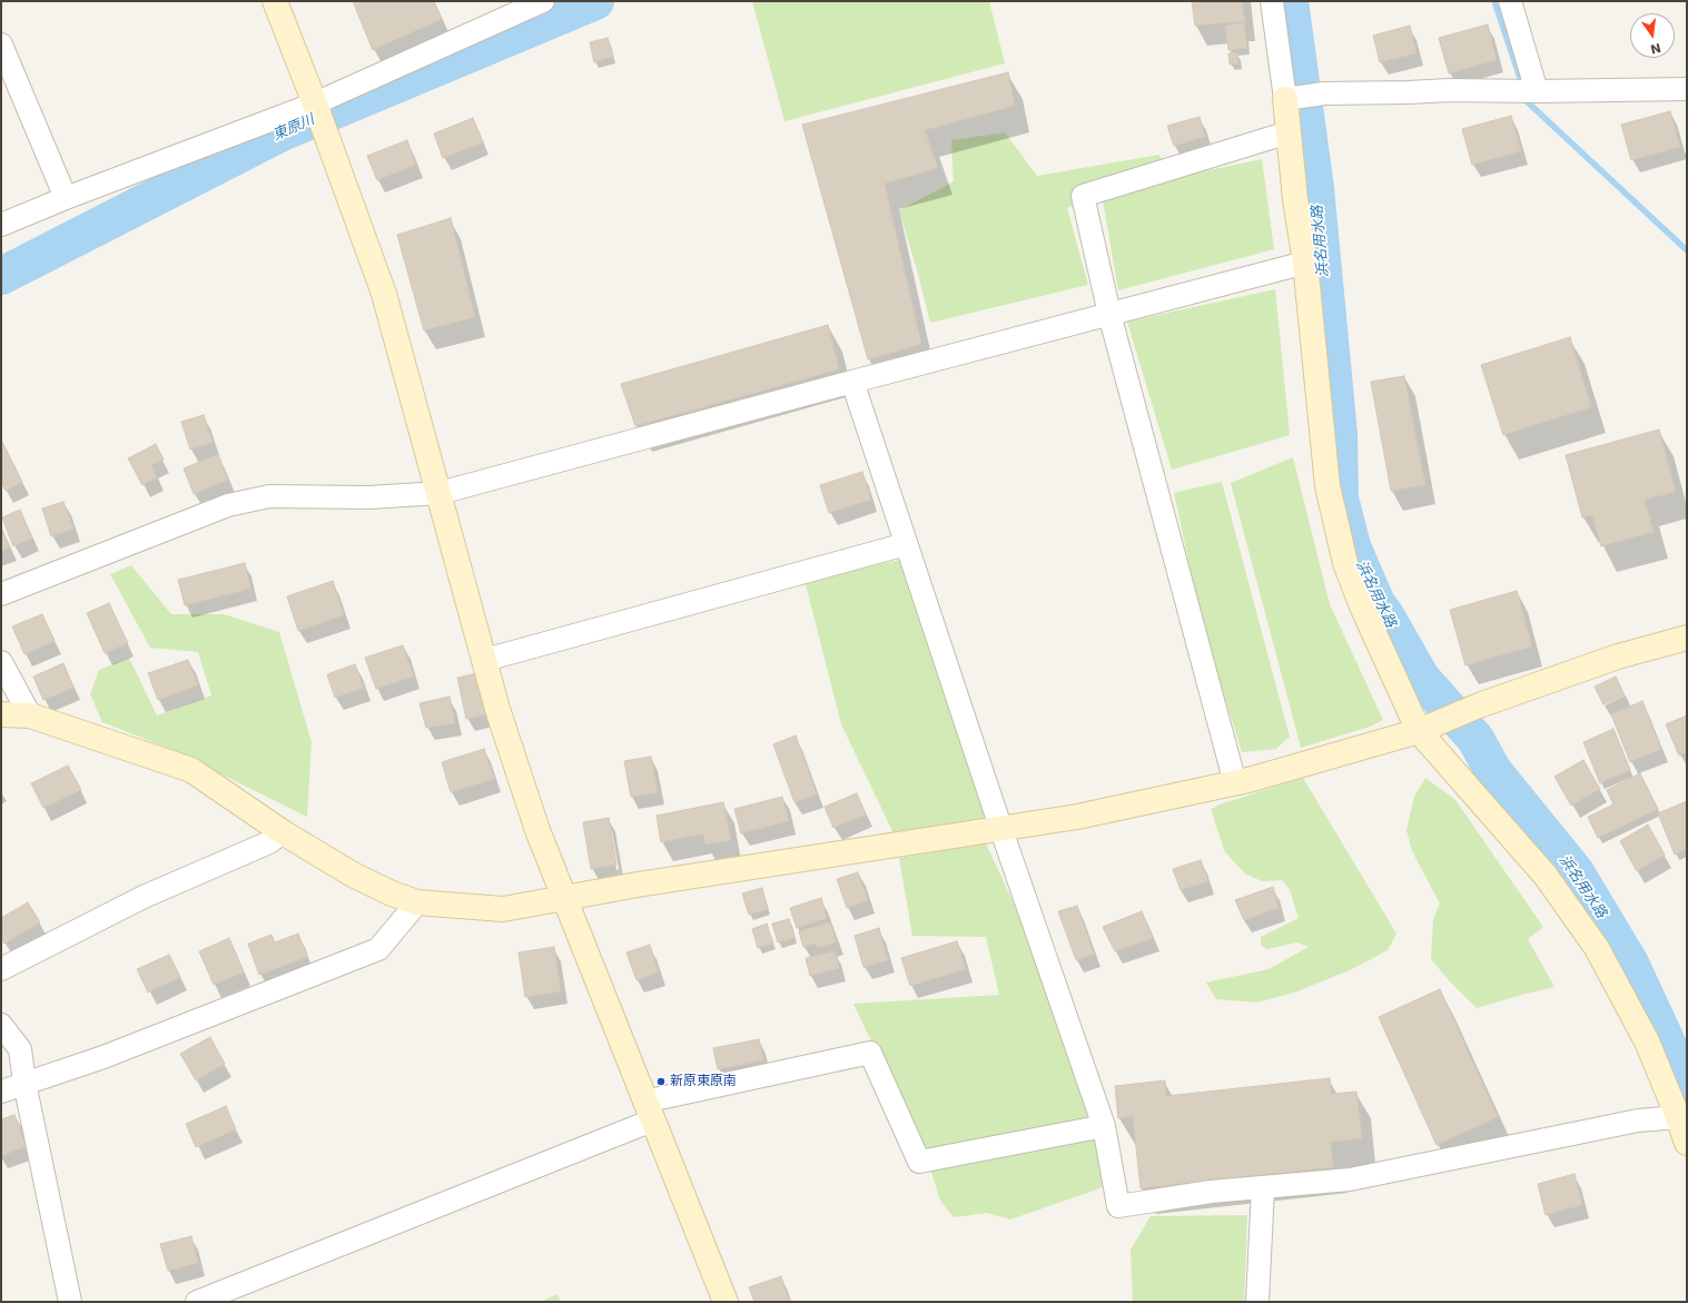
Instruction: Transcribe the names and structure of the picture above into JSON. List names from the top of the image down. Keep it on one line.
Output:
{"water":["東原川","浜名用水路"],"places":["新原東原南"],"north":"bottom"}
